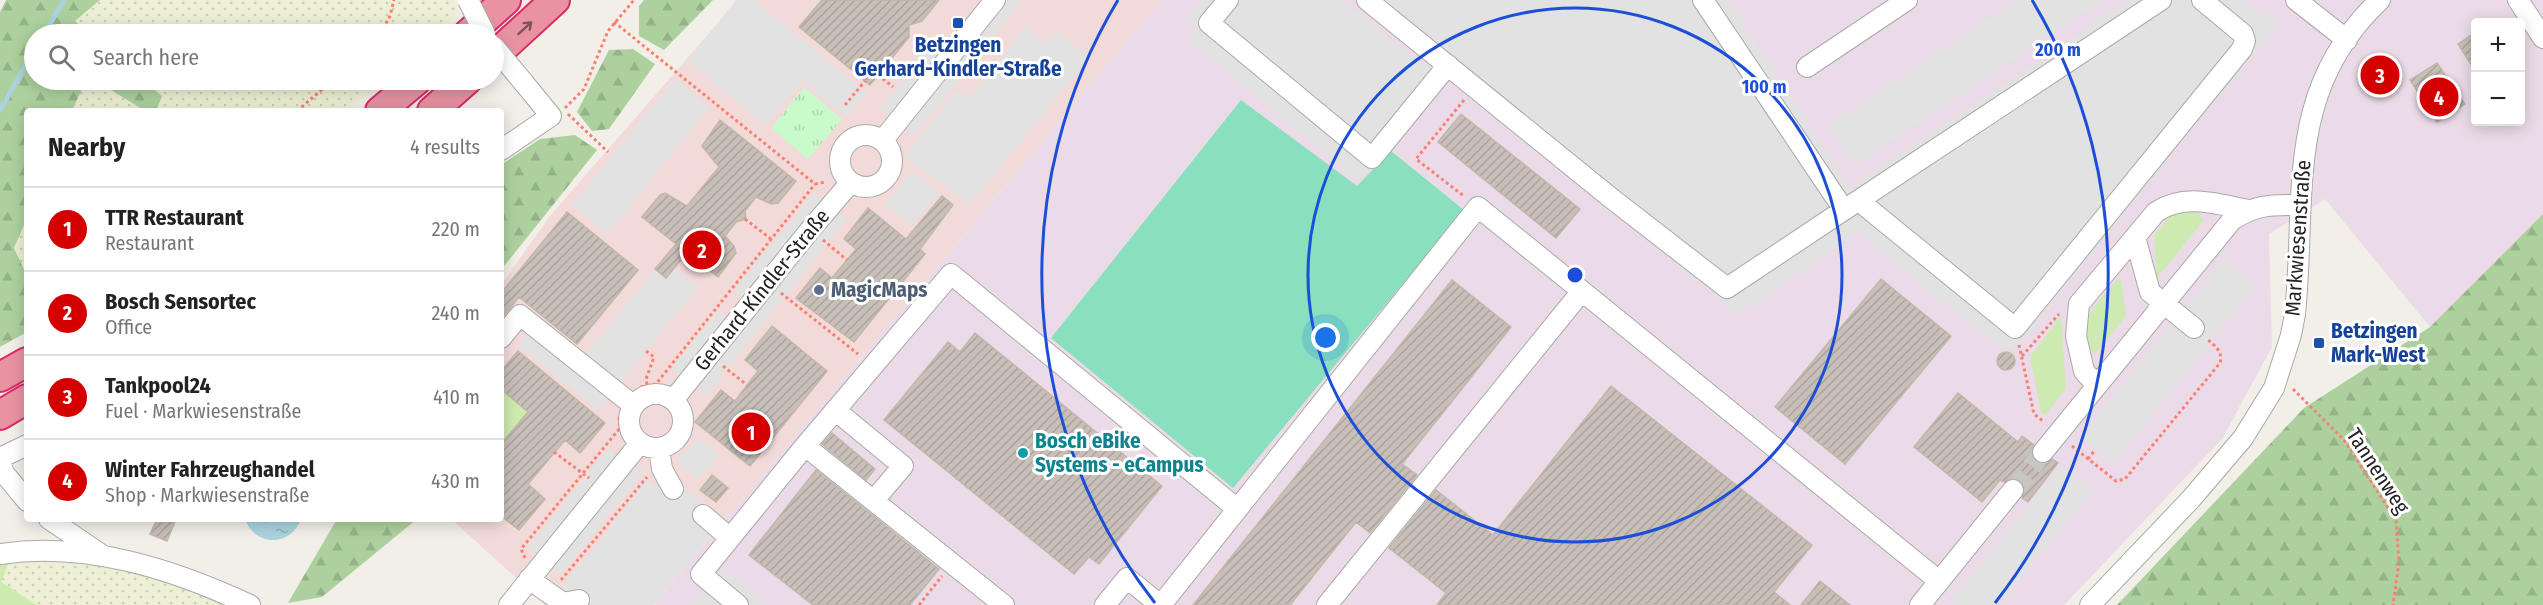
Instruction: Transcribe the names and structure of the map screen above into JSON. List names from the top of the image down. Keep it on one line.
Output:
{"streets":{"street":["Markwiesenstraße","Gerhard-Kindler-Straße"],"path":["Tannenweg"]},"crossings":[["Markwiesenstraße","Tannenweg"]],"places":{"transit":["Betzingen Gerhard-Kindler-Straße","Betzingen Mark-West"],"other":["MagicMaps","Bosch eBike Systems - eCampus"]},"page":{"map_buttons":["+","−"],"search":"Search here","pins":["3","4","2","1"],"heading":["Nearby","4 results"],"list":[{"mark":"1","name":"TTR Restaurant","note":"Restaurant","value":"220 m"},{"mark":"2","name":"Bosch Sensortec","note":"Office","value":"240 m"},{"mark":"3","name":"Tankpool24","note":"Fuel · Markwiesenstraße","value":"410 m"},{"mark":"4","name":"Winter Fahrzeughandel","note":"Shop · Markwiesenstraße","value":"430 m"}]},"rings":["200 m","100 m"]}
